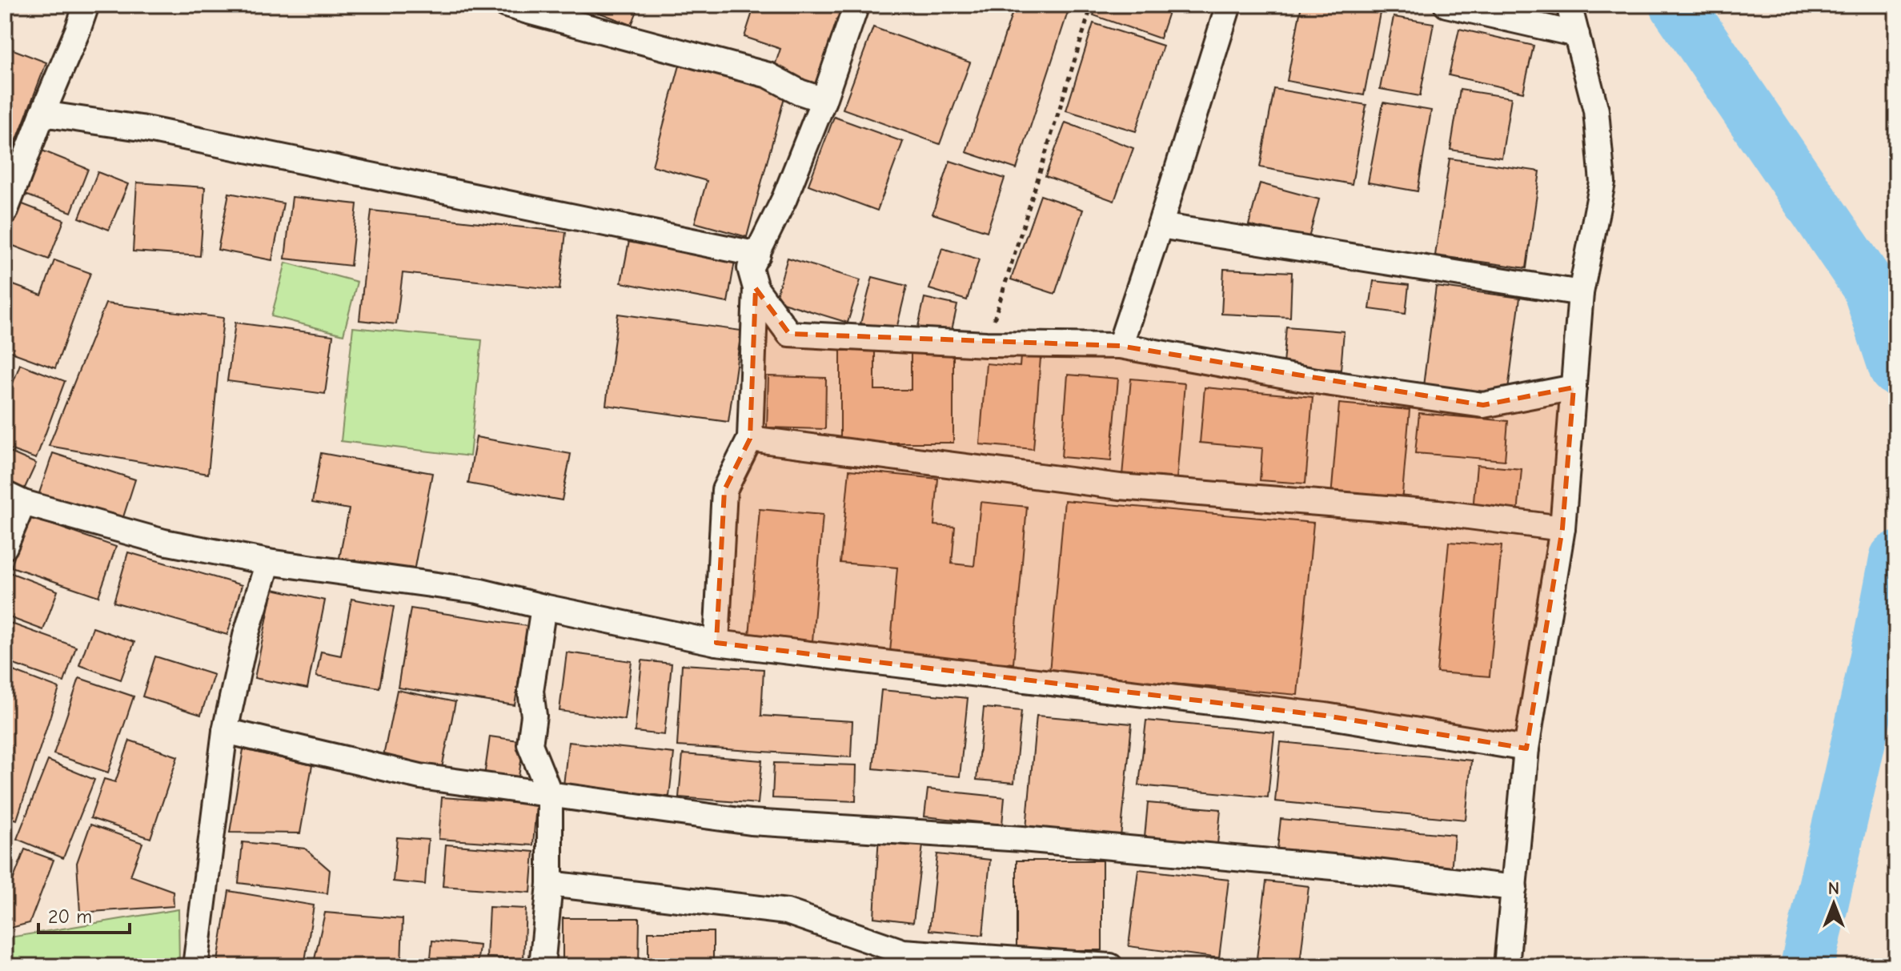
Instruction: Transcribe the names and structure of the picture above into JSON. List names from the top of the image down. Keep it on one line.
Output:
{"scale_bar":"20 m","north":"top"}
